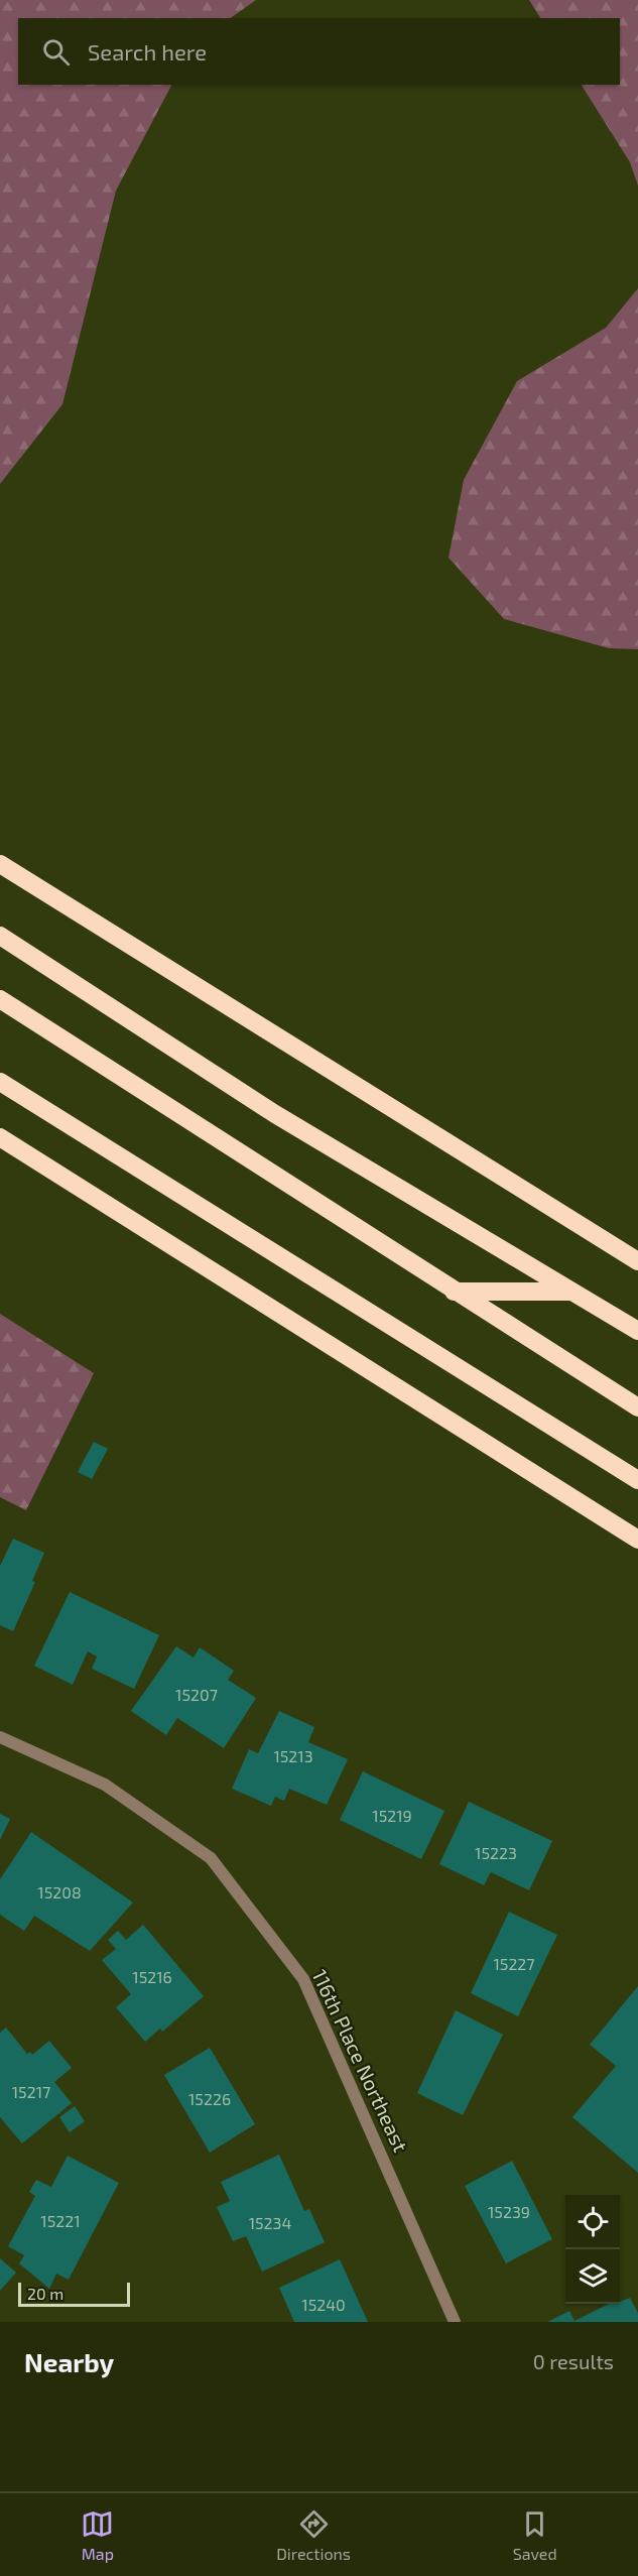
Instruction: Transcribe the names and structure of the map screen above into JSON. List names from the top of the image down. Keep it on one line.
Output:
{"streets":{"street":["116th Place Northeast"]},"house_numbers":["15207","15213","15219","15223","15208","15227","15216","15217","15226","15239","15221","15234","15240"],"scale_bar":"20 m","page":{"search":"Search here","scale":"20 m","heading":["Nearby","0 results"],"nav":["Map","Directions","Saved"]}}
